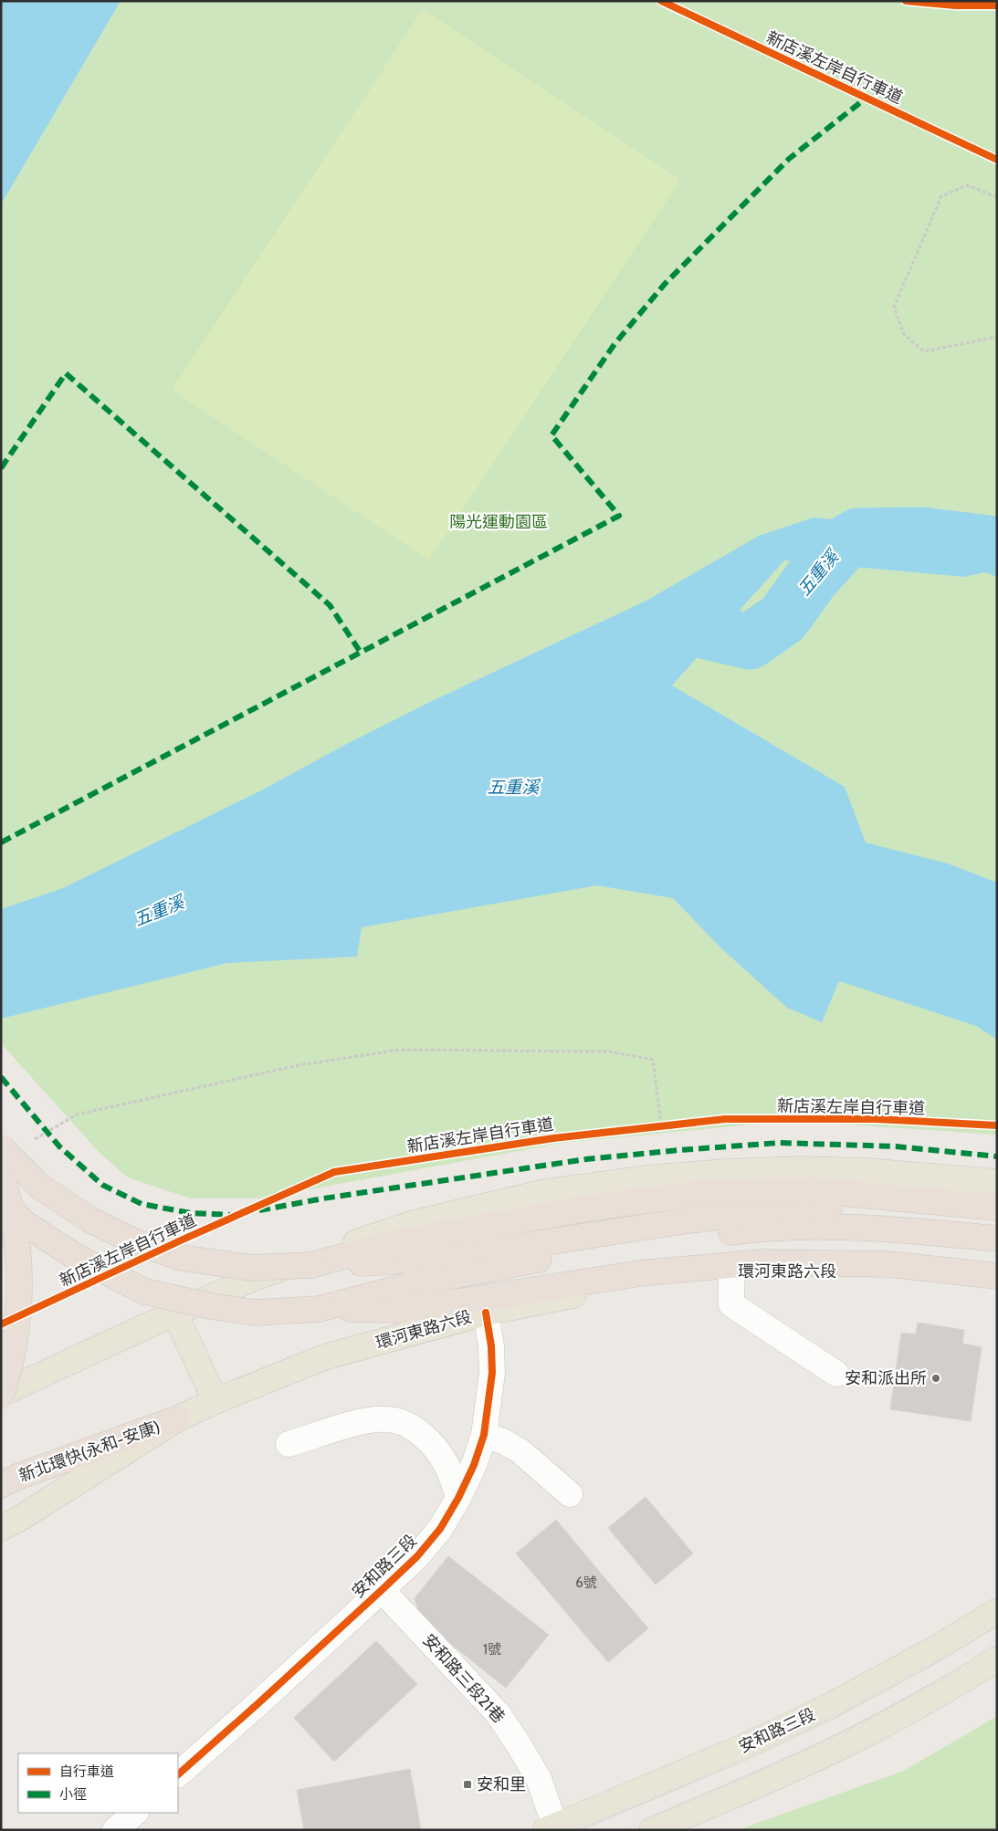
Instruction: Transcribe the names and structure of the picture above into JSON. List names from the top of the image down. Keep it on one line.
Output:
{"streets":{"highway":["新北環快(永和-安康)"],"main road":["環河東路六段","安和路三段"],"street":["安和路三段21巷"],"cycle path":["新店溪左岸自行車道"]},"crossings":[["環河東路六段","新北環快(永和-安康)"],["環河東路六段","安和路三段"],["安和路三段","安和路三段21巷"]],"water":["五重溪"],"parks":["陽光運動園區"],"places":{"other":["安和派出所"],"transit":["安和里"]},"house_numbers":["6號","1號"],"legend":["自行車道","小徑"]}
